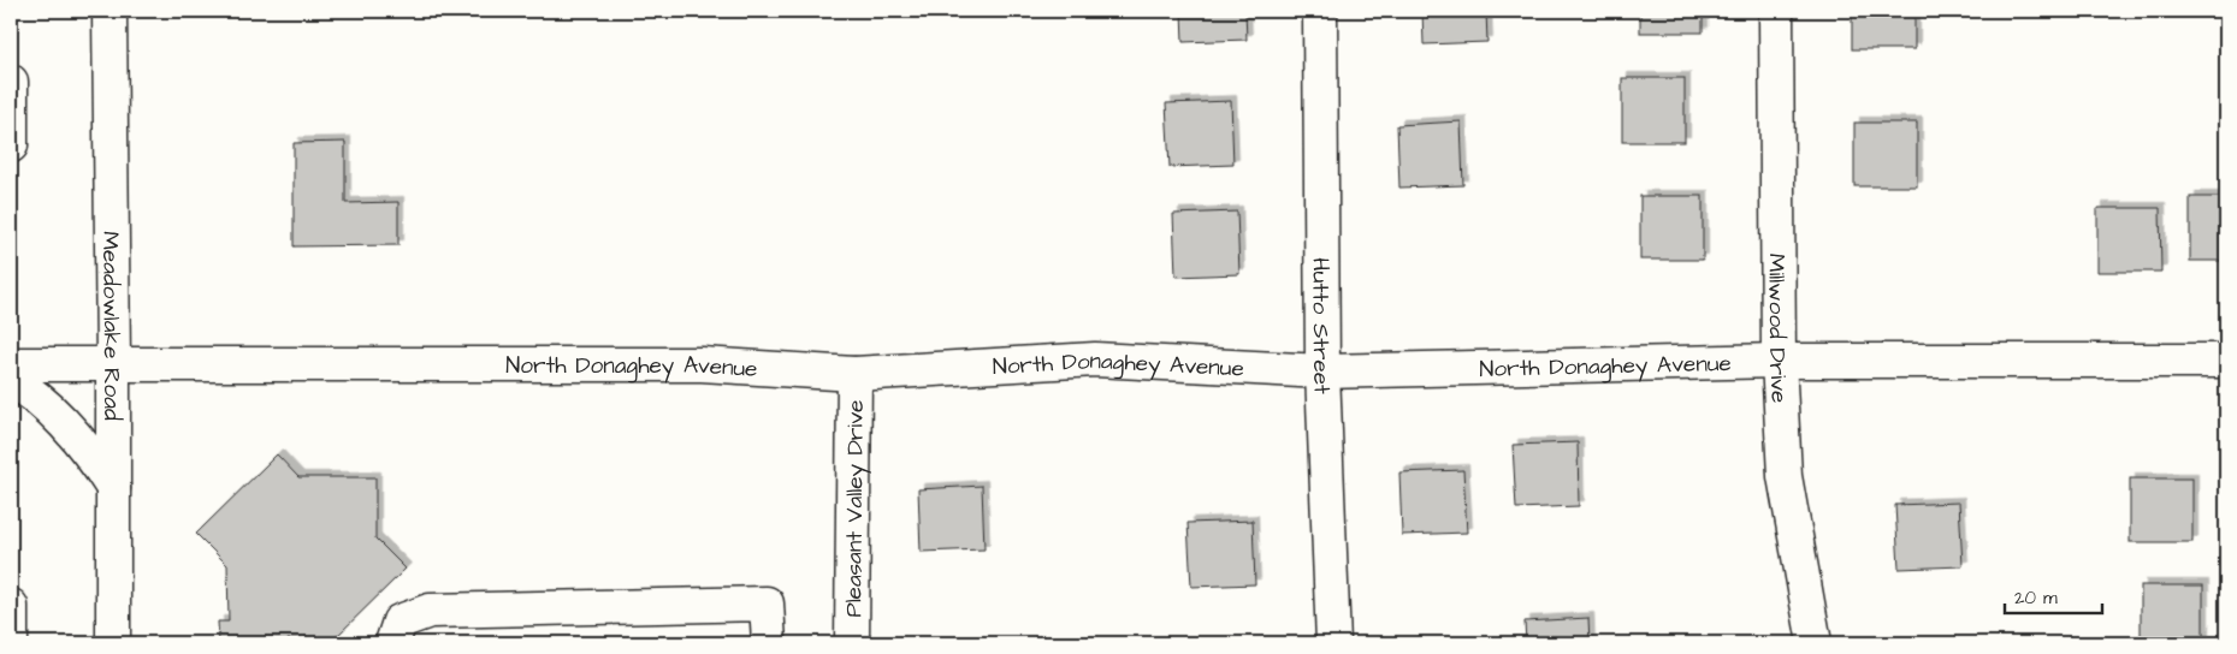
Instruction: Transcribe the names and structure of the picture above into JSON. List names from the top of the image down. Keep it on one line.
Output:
{"streets":{"street":["Meadowlake Road","Hutto Street","Millwood Drive","North Donaghey Avenue","Pleasant Valley Drive"]},"crossings":[["Meadowlake Road","North Donaghey Avenue"],["Hutto Street","North Donaghey Avenue"],["Millwood Drive","North Donaghey Avenue"],["North Donaghey Avenue","Pleasant Valley Drive"]],"scale_bar":"20 m"}
